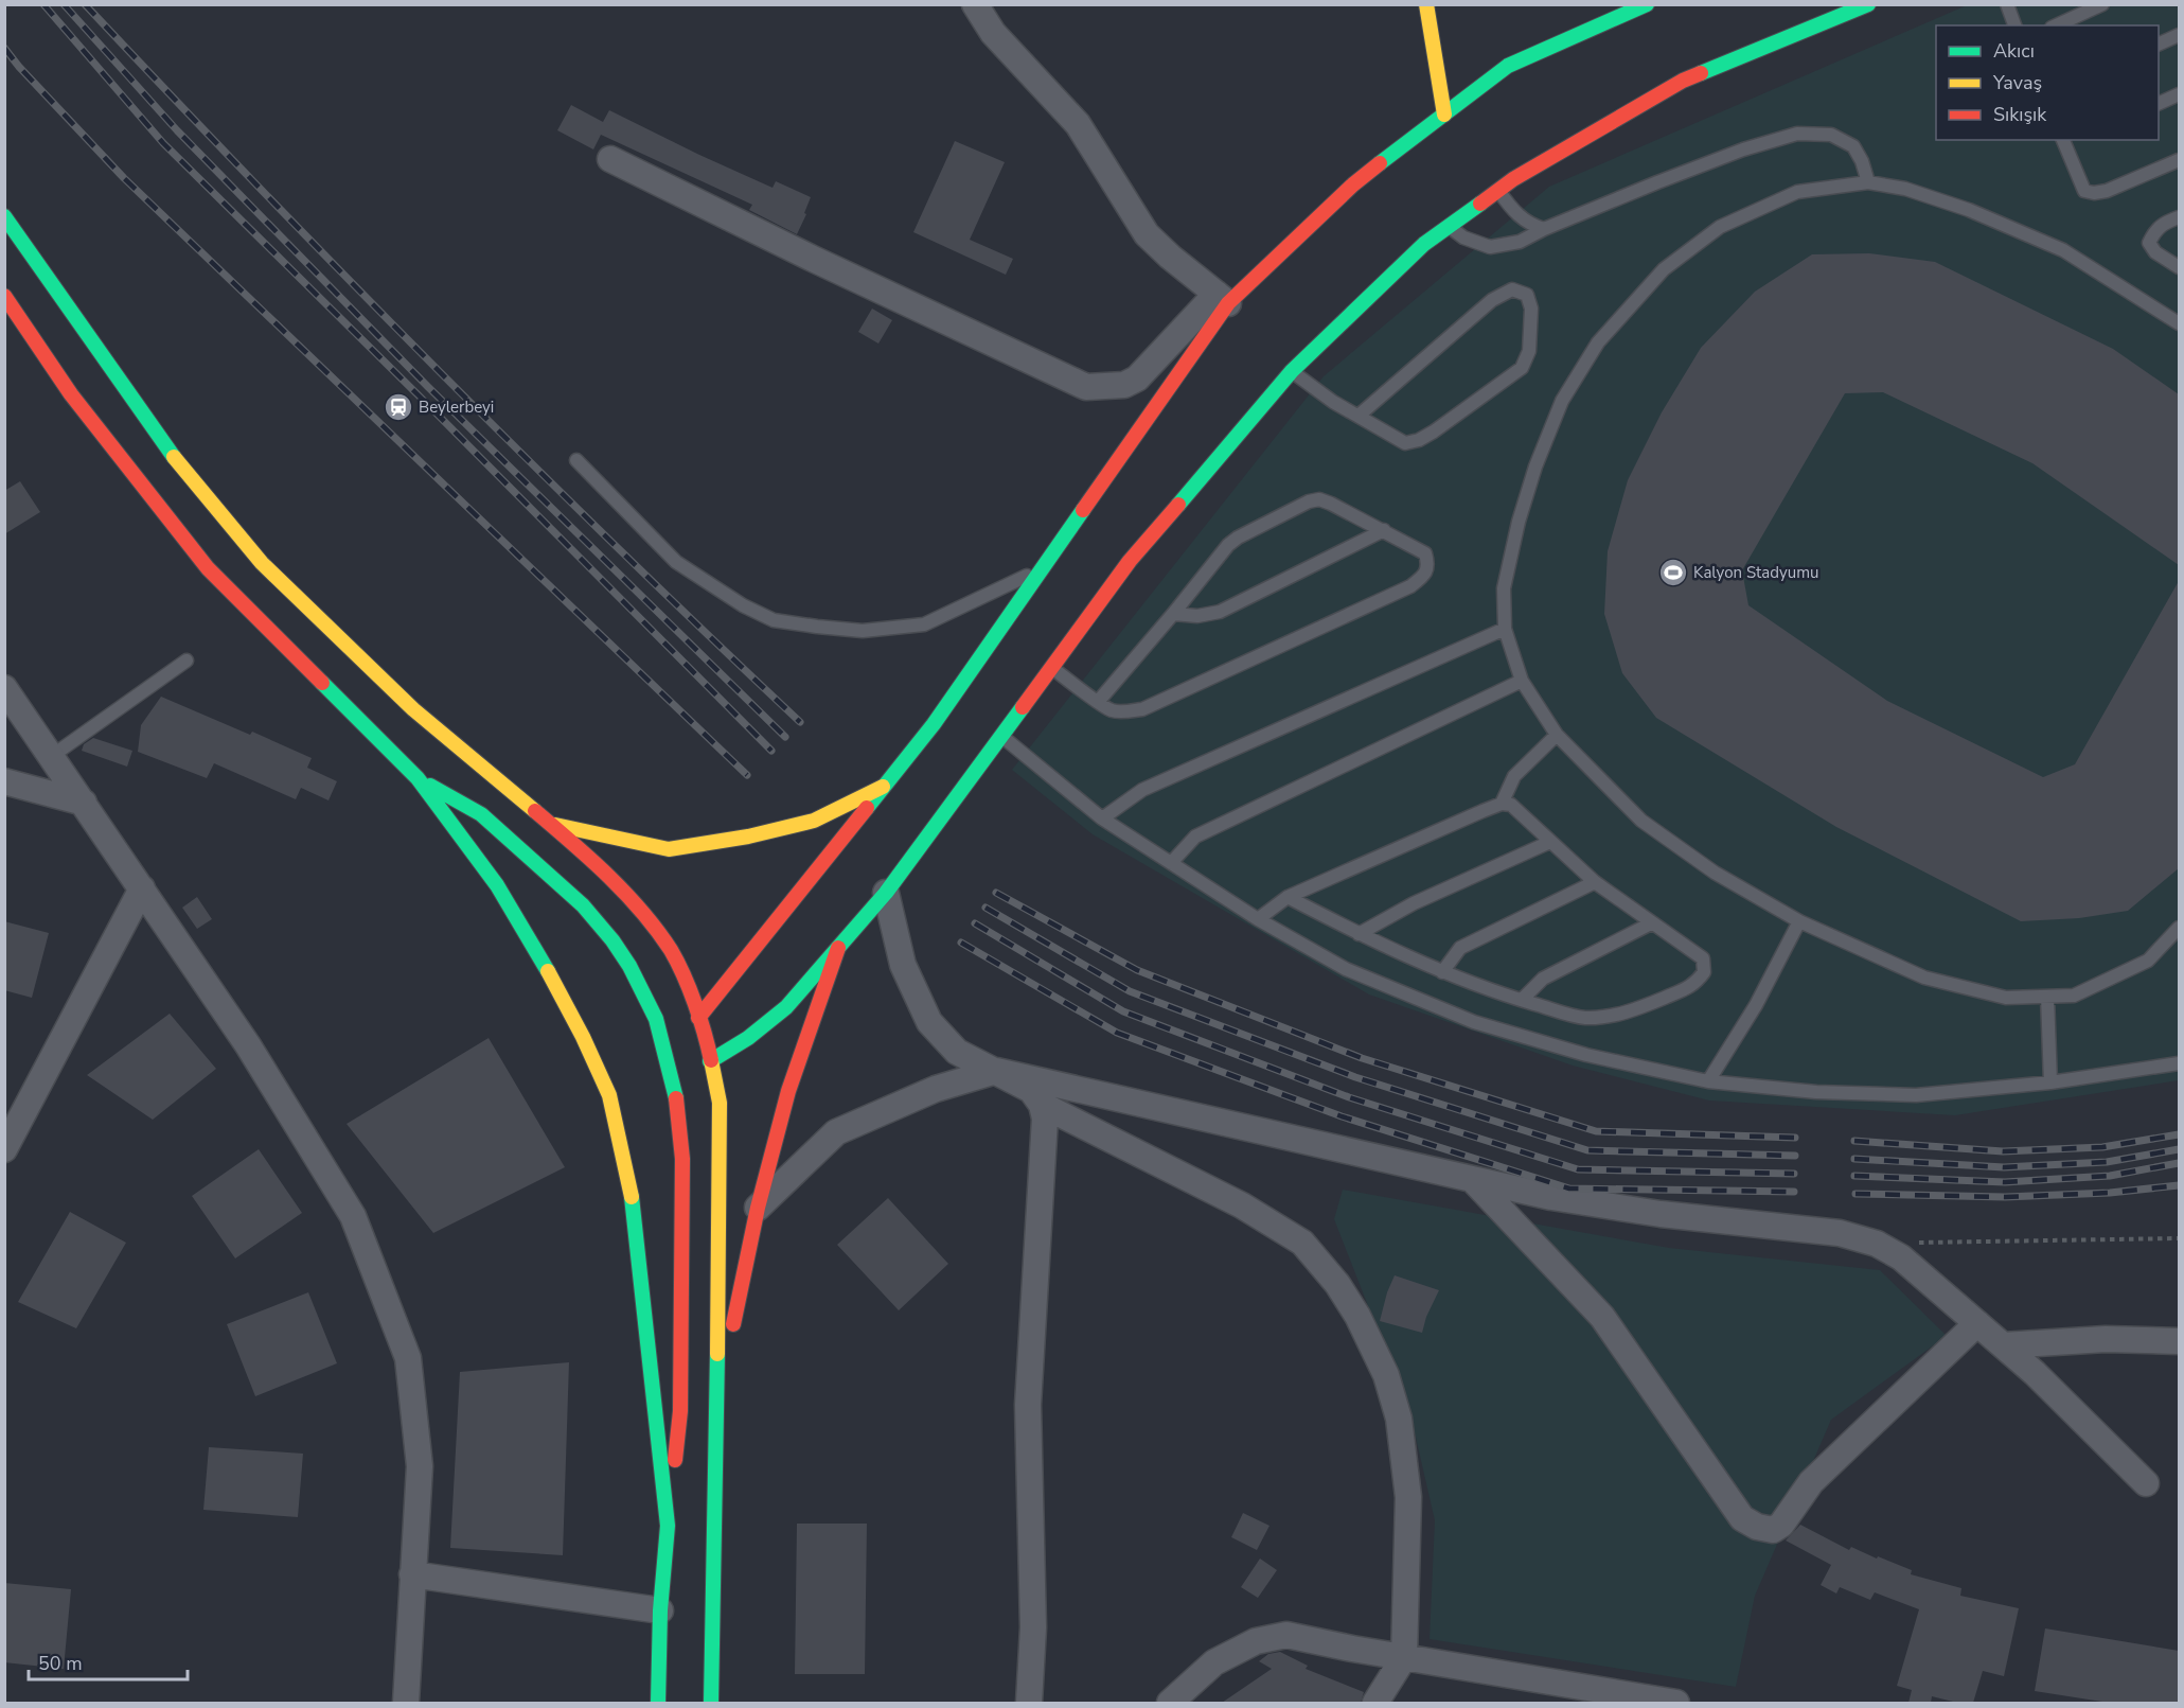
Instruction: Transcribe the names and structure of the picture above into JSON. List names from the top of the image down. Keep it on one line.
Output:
{"places":{"station":["Beylerbeyi"],"sports":["Kalyon Stadyumu"]},"legend":["Akıcı","Yavaş","Sıkışık"],"scale_bar":"50 m"}
